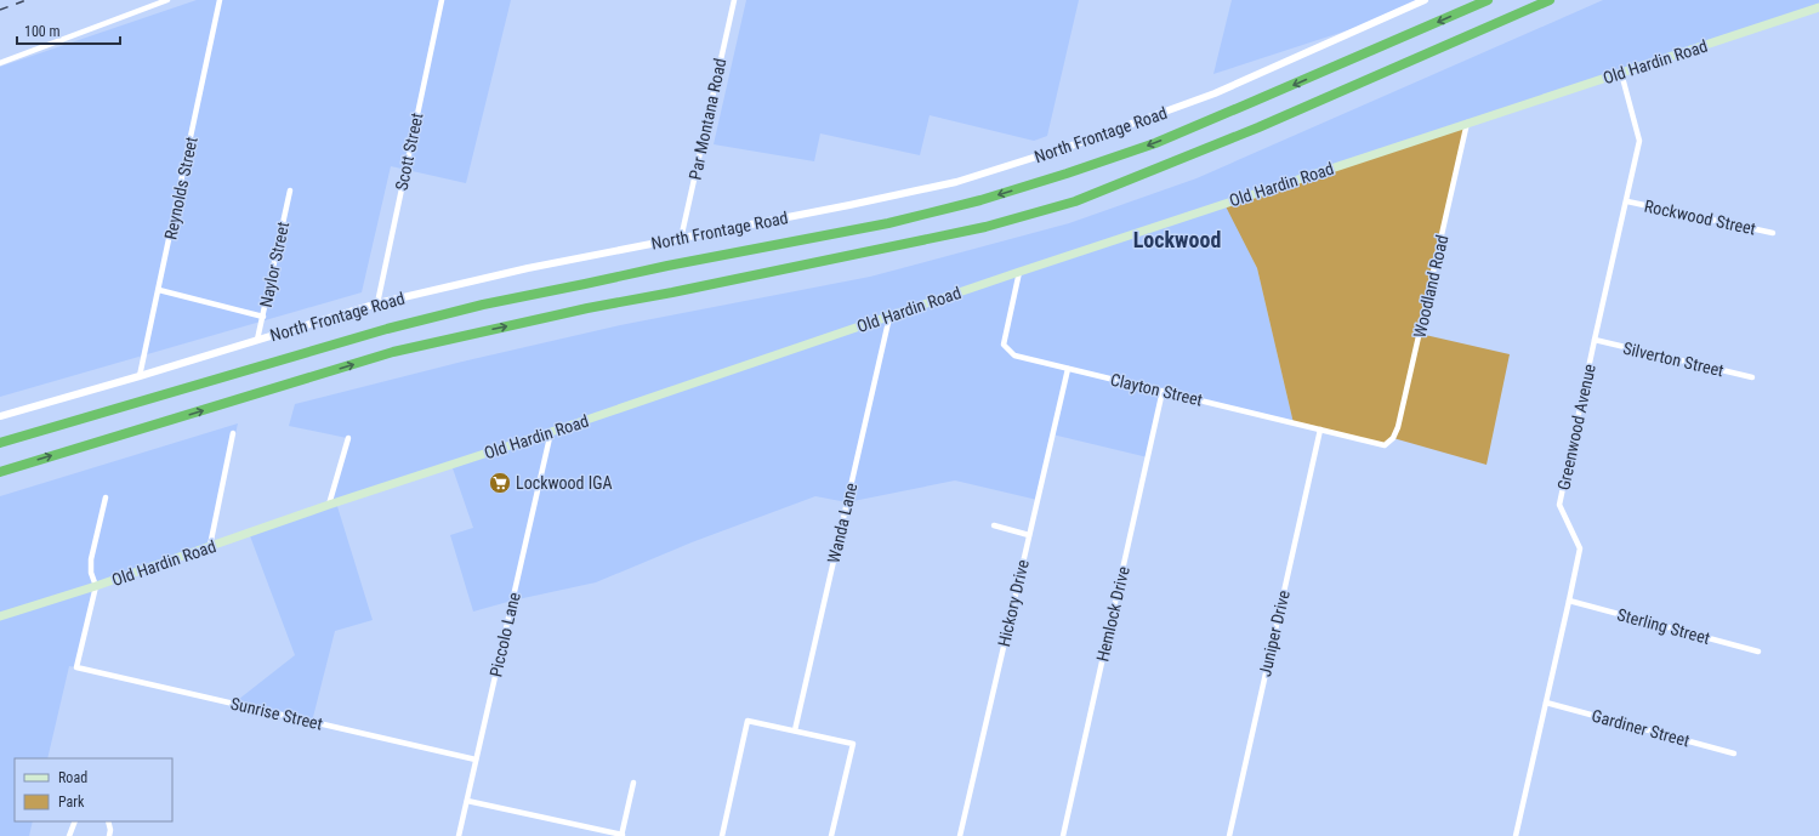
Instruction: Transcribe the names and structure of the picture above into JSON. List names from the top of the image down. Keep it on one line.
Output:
{"streets":{"main road":["Old Hardin Road"],"street":["Par Montana Road","North Frontage Road","Scott Street","Reynolds Street","Rockwood Street","Naylor Street","Woodland Road","Silverton Street","Clayton Street","Greenwood Avenue","Wanda Lane","Hickory Drive","Hemlock Drive","Sterling Street","Juniper Drive","Piccolo Lane","Sunrise Street","Gardiner Street"]},"crossings":[["Old Hardin Road","Woodland Road"],["Old Hardin Road","Clayton Street"],["Old Hardin Road","Greenwood Avenue"],["Old Hardin Road","Wanda Lane"],["Old Hardin Road","Piccolo Lane"],["Old Hardin Road","Sunrise Street"],["Par Montana Road","North Frontage Road"],["North Frontage Road","Scott Street"],["North Frontage Road","Reynolds Street"],["North Frontage Road","Naylor Street"],["Rockwood Street","Greenwood Avenue"],["Woodland Road","Clayton Street"],["Silverton Street","Greenwood Avenue"],["Clayton Street","Hickory Drive"],["Clayton Street","Hemlock Drive"],["Clayton Street","Juniper Drive"],["Greenwood Avenue","Sterling Street"],["Greenwood Avenue","Gardiner Street"],["Piccolo Lane","Sunrise Street"]],"districts":["Lockwood"],"places":{"supermarket":["Lockwood IGA"]},"legend":["Road","Park"],"scale_bar":"100 m"}
